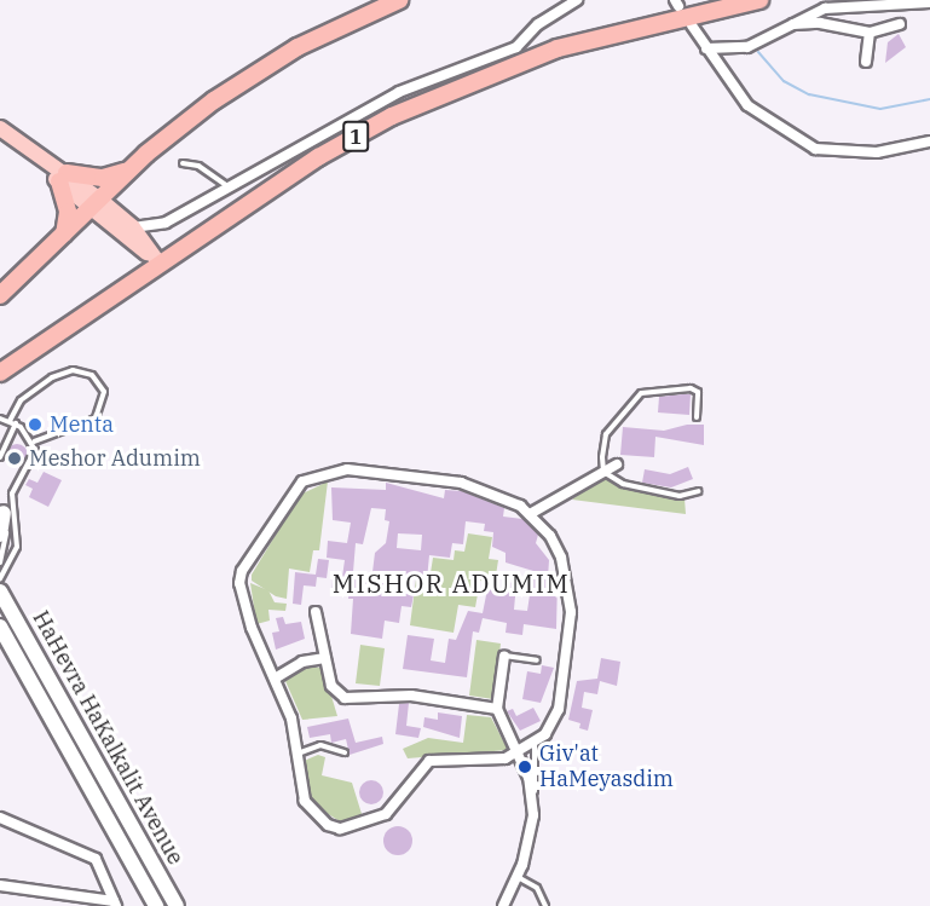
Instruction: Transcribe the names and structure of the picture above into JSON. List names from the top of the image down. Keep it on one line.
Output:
{"streets":{"highway":["1"],"main road":["HaHevra HaKalkalit Avenue"]},"districts":["MISHOR ADUMIM"],"places":["Menta","Meshor Adumim","Giv'at HaMeyasdim"]}
